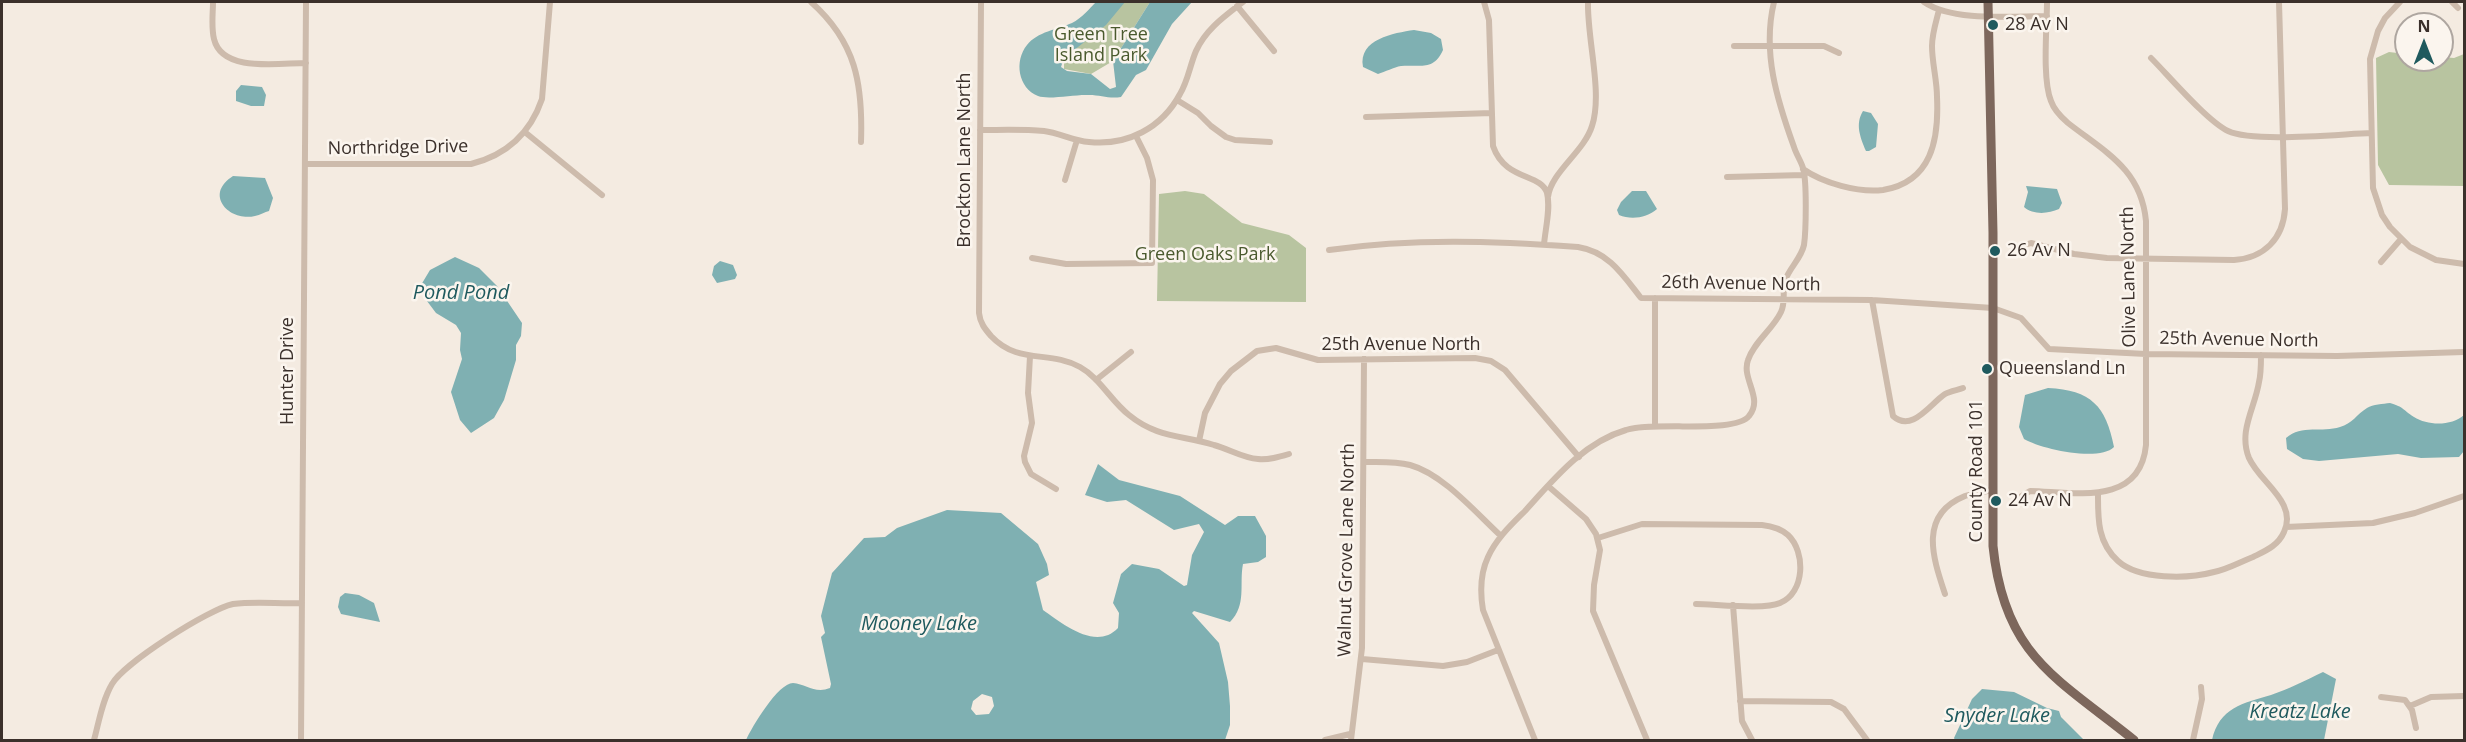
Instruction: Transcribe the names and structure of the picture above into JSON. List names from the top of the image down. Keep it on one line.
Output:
{"streets":{"main road":["County Road 101"],"street":["Northridge Drive","Brockton Lane North","Olive Lane North","26th Avenue North","25th Avenue North","Hunter Drive","Walnut Grove Lane North"]},"crossings":[["Northridge Drive","Hunter Drive"],["Olive Lane North","25th Avenue North"],["26th Avenue North","25th Avenue North"],["26th Avenue North","County Road 101"],["25th Avenue North","County Road 101"],["25th Avenue North","Walnut Grove Lane North"]],"water":["Pond Pond","Mooney Lake","Kreatz Lake","Snyder Lake"],"parks":["Green Tree Island Park","Green Oaks Park"],"places":["28 Av N","26 Av N","Queensland Ln","24 Av N"],"north":"top"}
